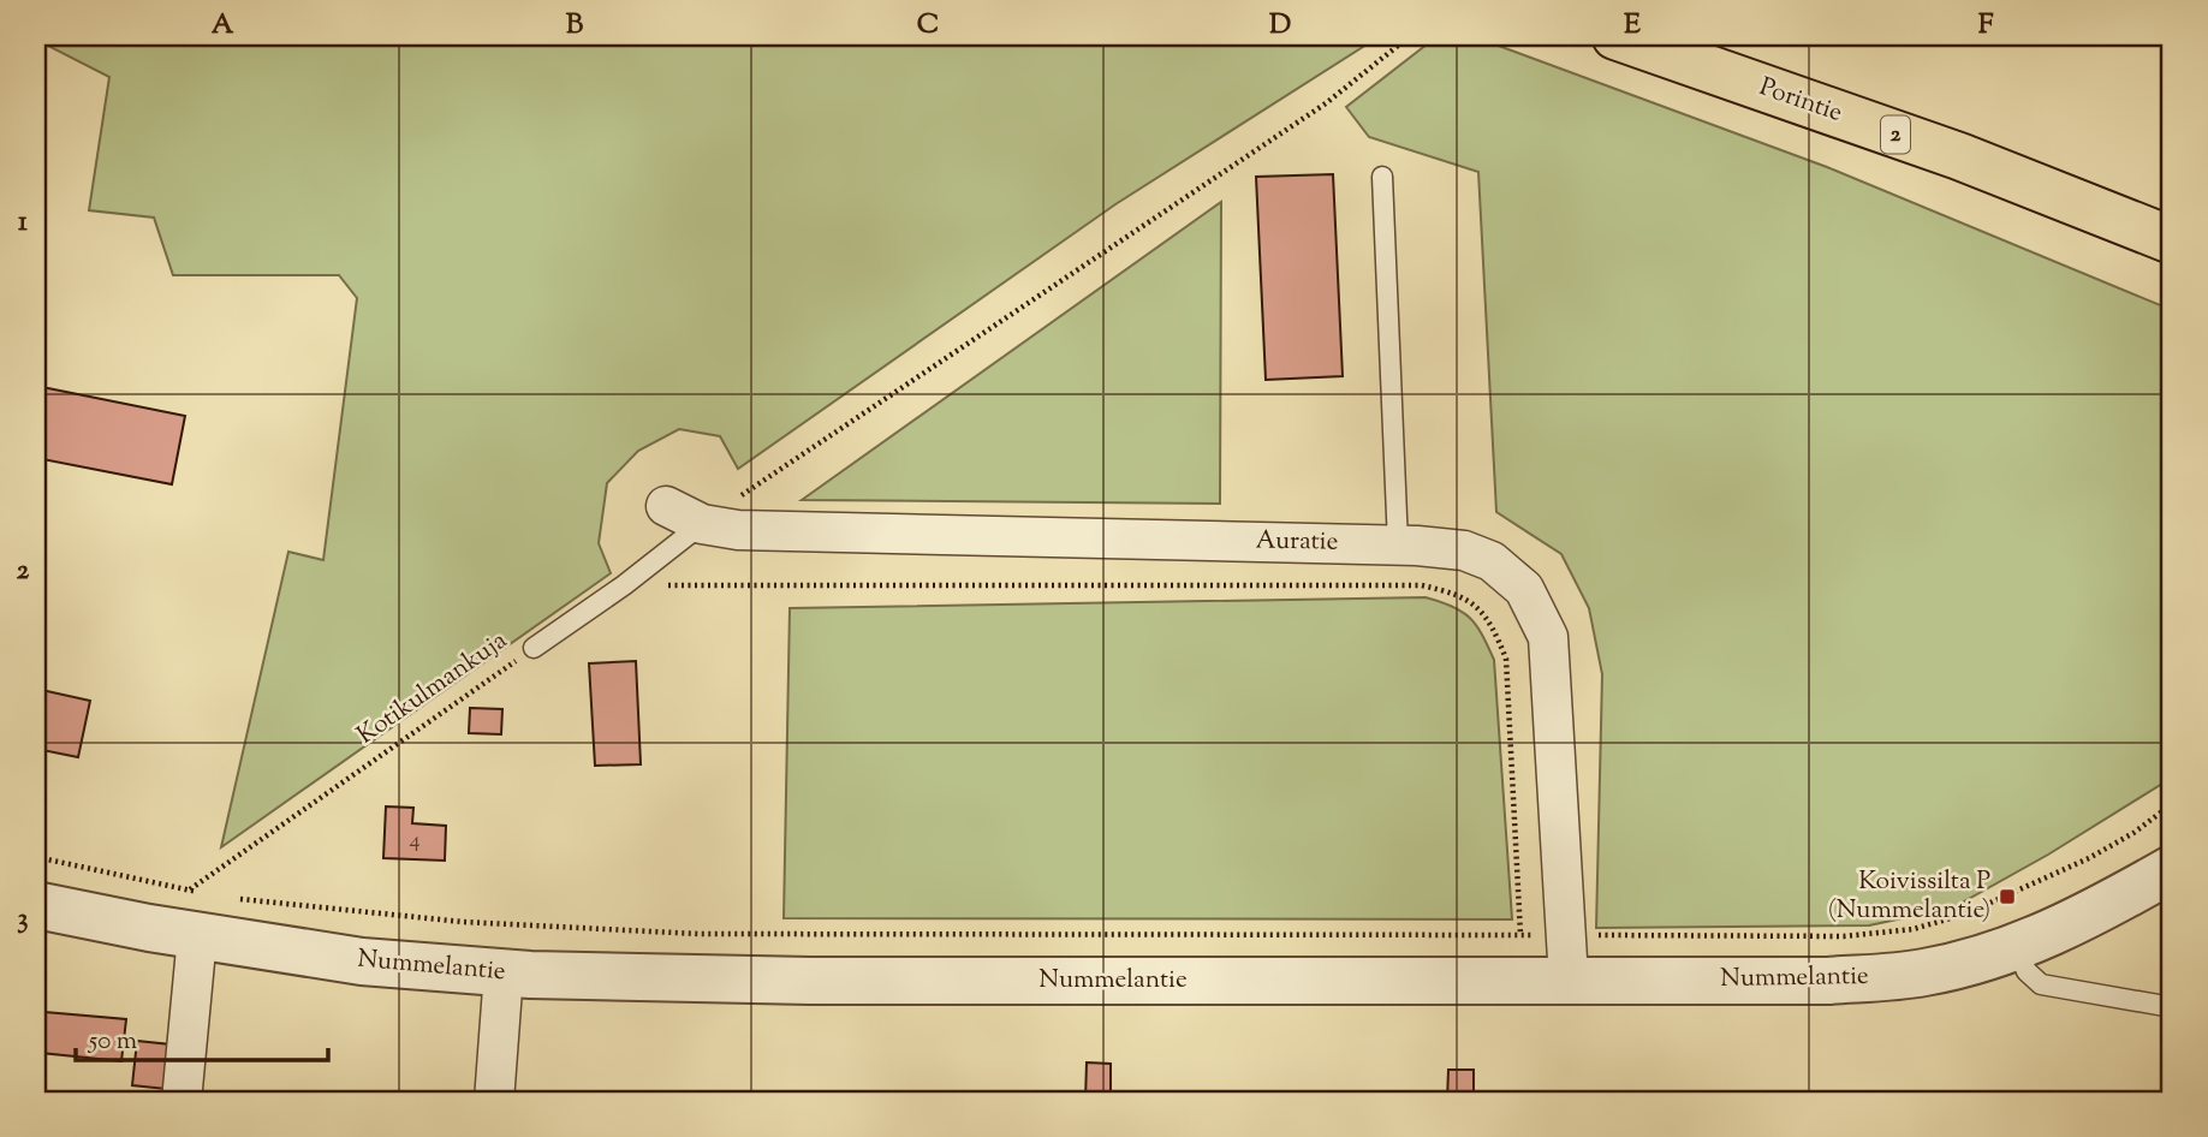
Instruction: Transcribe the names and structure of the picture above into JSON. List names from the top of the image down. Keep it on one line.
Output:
{"streets":{"highway":["Porintie","2"],"street":["Auratie","Nummelantie"],"lane":["Kotikulmankuja"]},"crossings":[["Auratie","Kotikulmankuja"],["Auratie","Nummelantie"]],"places":{"transit":["Koivissilta P (Nummelantie)"]},"house_numbers":["4"],"scale_bar":"50 m","grid":{"columns":["A","B","C","D","E","F"],"rows":["1","2","3"]}}
